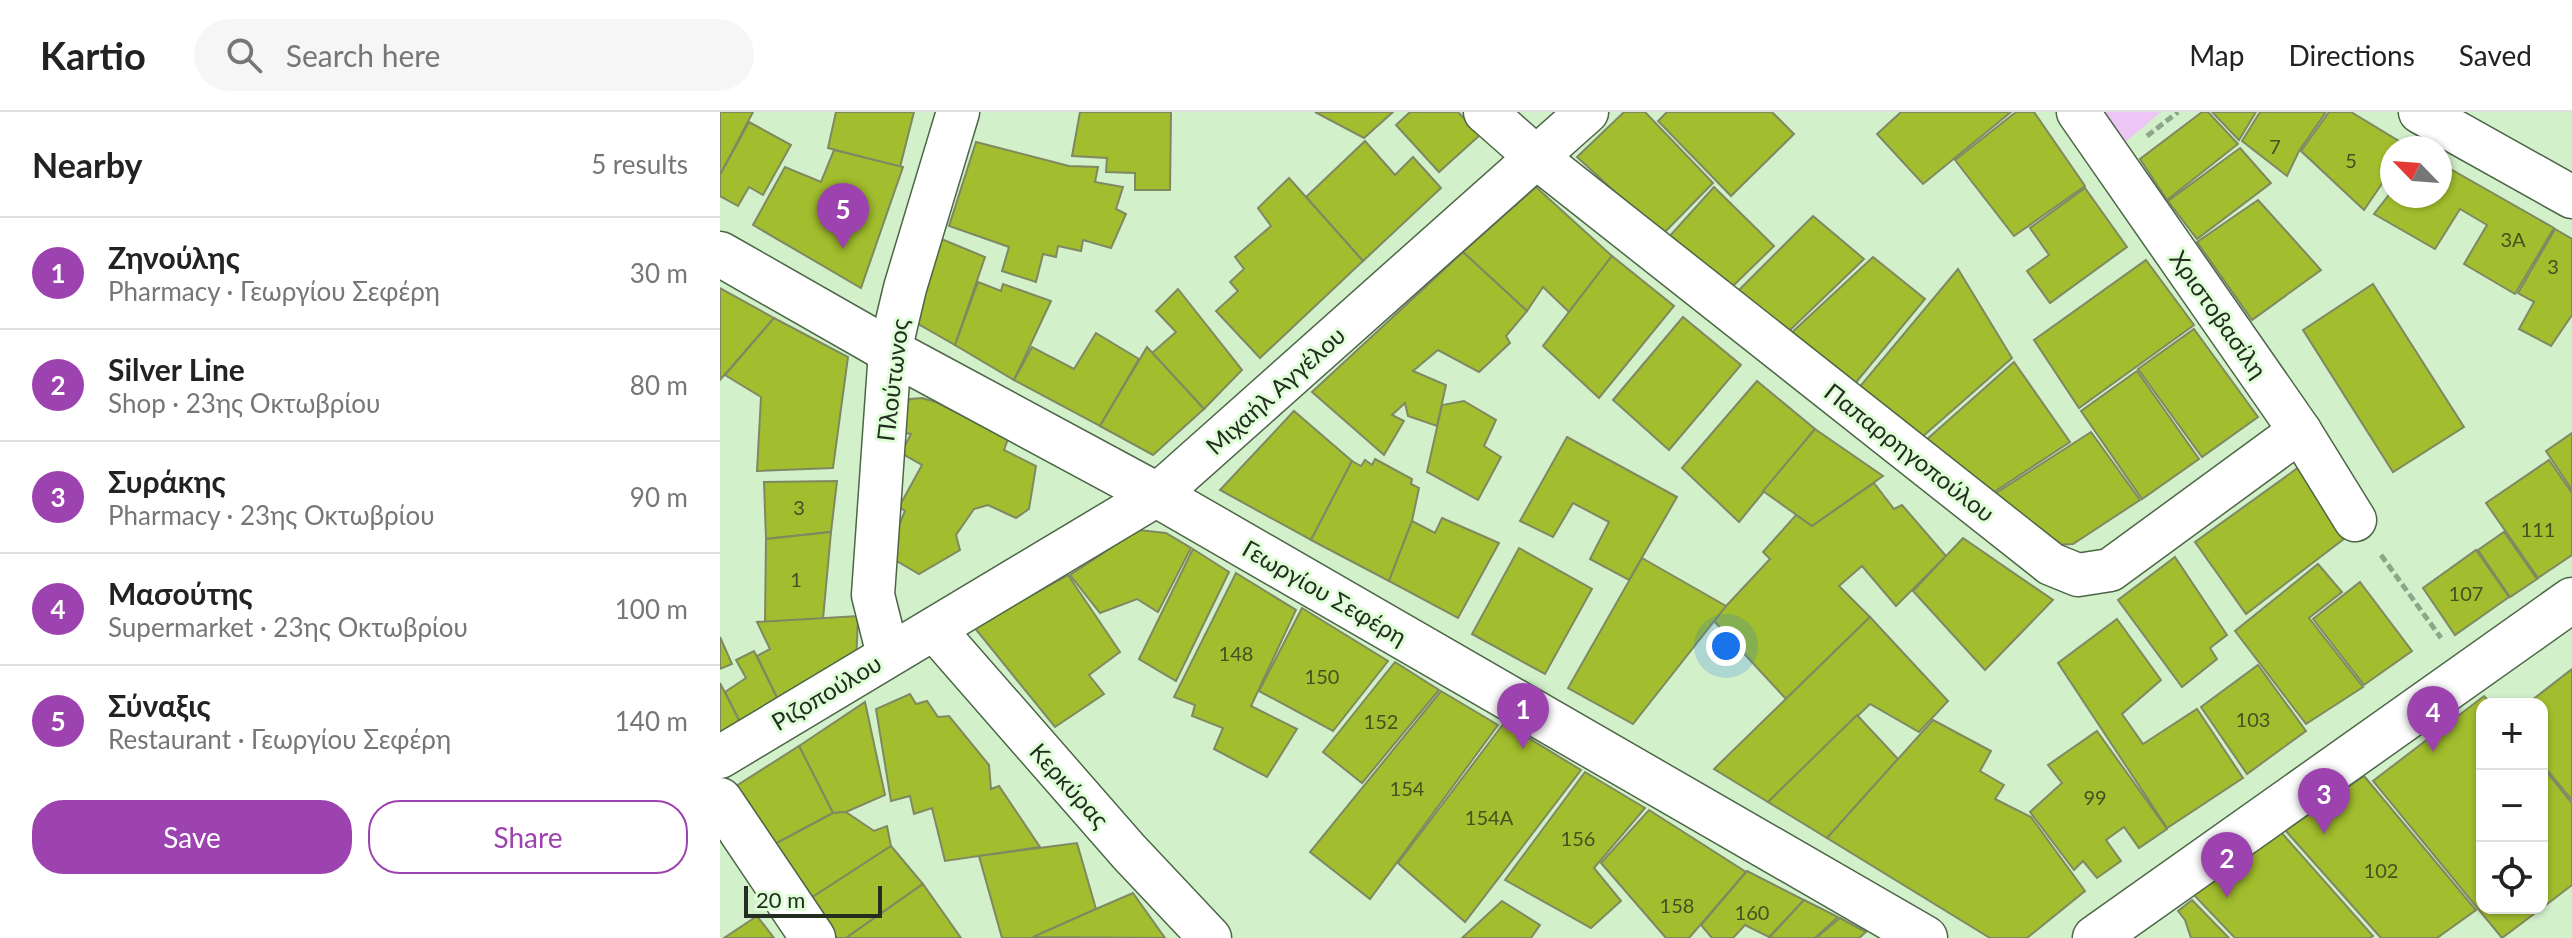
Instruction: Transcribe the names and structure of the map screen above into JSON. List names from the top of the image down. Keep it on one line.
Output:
{"streets":{"street":["Χριστοβασίλη","Πλούτωνος","Μιχαήλ Αγγέλου","Παπαρρηγοπούλου","Γεωργίου Σεφέρη","Ριζοπούλου","Κερκύρας"]},"crossings":[["Χριστοβασίλη","Παπαρρηγοπούλου"],["Πλούτωνος","Γεωργίου Σεφέρη"],["Πλούτωνος","Ριζοπούλου"],["Μιχαήλ Αγγέλου","Παπαρρηγοπούλου"],["Μιχαήλ Αγγέλου","Γεωργίου Σεφέρη"],["Μιχαήλ Αγγέλου","Ριζοπούλου"],["Μιχαήλ Αγγέλου","Κερκύρας"],["Ριζοπούλου","Κερκύρας"]],"house_numbers":["7","5","3Α","3","3","111","1","107","148","150","103","152","154","99","154Α","156","102","158","160"],"scale_bar":"20 m","north":"top left","page":{"header":"Kartio","search":"Search here","nav":["Map","Directions","Saved"],"heading":["Nearby","5 results"],"pins":["5","1","4","3","2"],"list":[{"mark":"1","name":"Ζηνούλης","note":"Pharmacy · Γεωργίου Σεφέρη","value":"30 m"},{"mark":"2","name":"Silver Line","note":"Shop · 23ης Οκτωβρίου","value":"80 m"},{"mark":"3","name":"Συράκης","note":"Pharmacy · 23ης Οκτωβρίου","value":"90 m"},{"mark":"4","name":"Μασούτης","note":"Supermarket · 23ης Οκτωβρίου","value":"100 m"},{"mark":"5","name":"Σύναξις","note":"Restaurant · Γεωργίου Σεφέρη","value":"140 m"}],"map_buttons":["+","−"],"buttons":["Save","Share"],"scale":"20 m"}}
